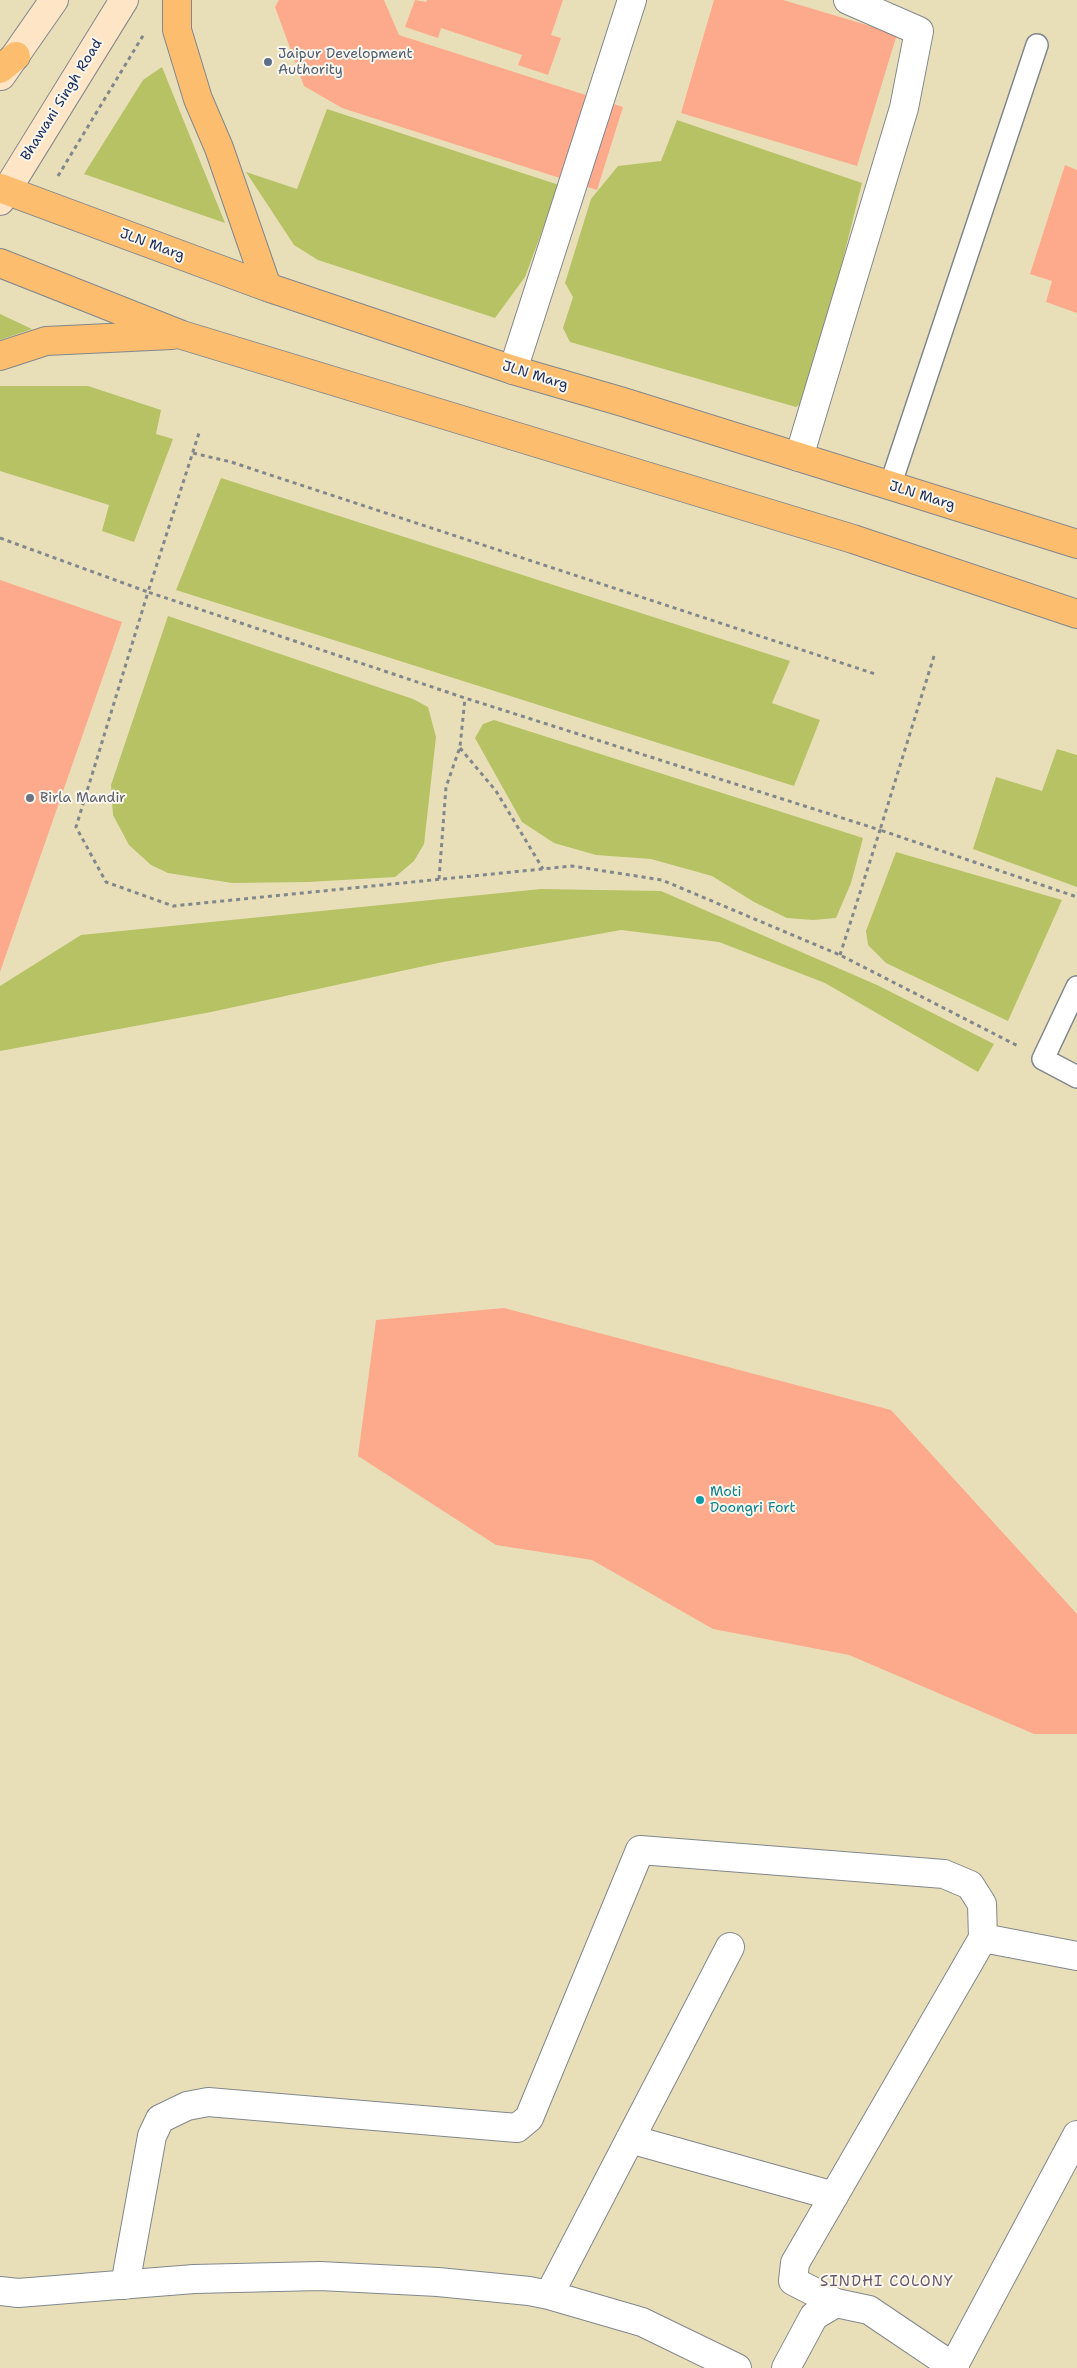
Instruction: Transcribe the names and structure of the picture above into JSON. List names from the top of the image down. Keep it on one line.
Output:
{"streets":{"main road":["Bhawani Singh Road","JLN Marg"]},"crossings":[["Bhawani Singh Road","JLN Marg"]],"districts":["SINDHI COLONY"],"places":["Jaipur Development Authority","Birla Mandir","Moti Doongri Fort"]}
